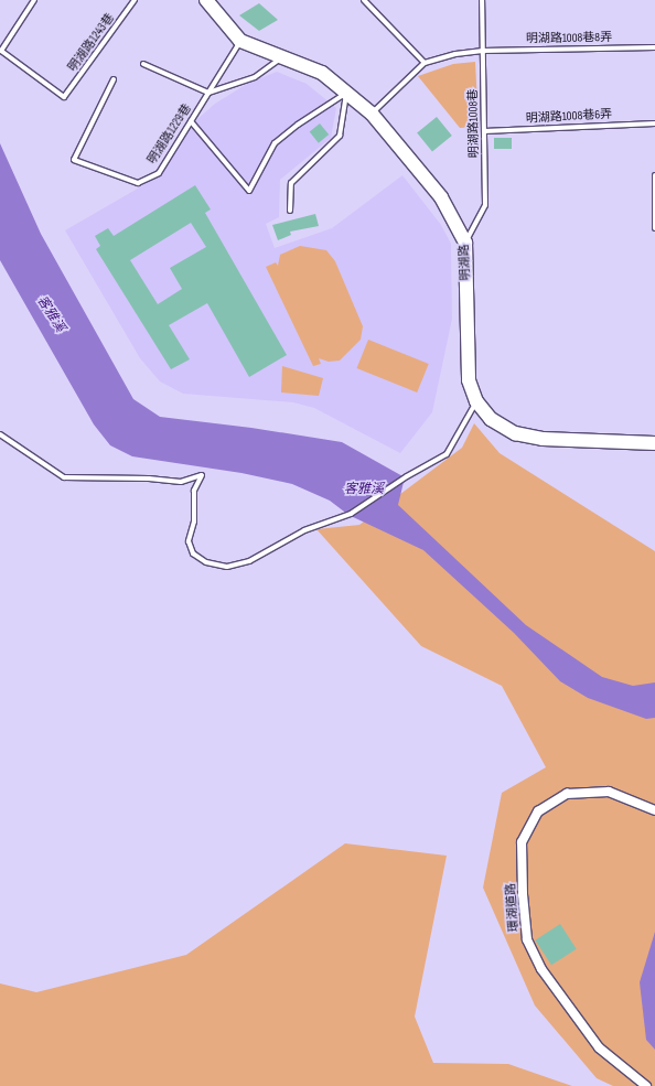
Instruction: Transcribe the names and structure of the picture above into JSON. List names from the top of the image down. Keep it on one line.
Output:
{"streets":{"street":["明湖路","環湖道路"],"lane":["明湖路1008巷8弄","明湖路1243巷","明湖路1008巷6弄","明湖路1008巷","明湖路1229巷"]},"crossings":[["明湖路1008巷8弄","明湖路1008巷"],["明湖路1008巷6弄","明湖路1008巷"],["明湖路1008巷","明湖路"]],"water":["客雅溪"]}
